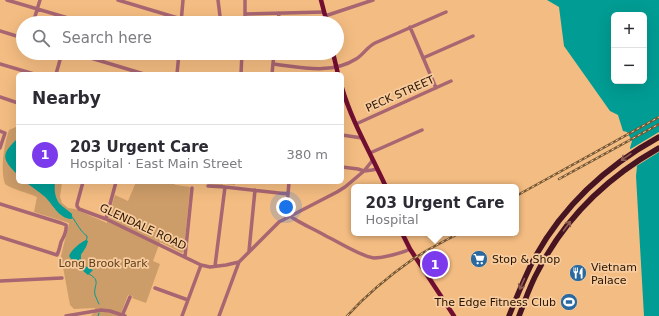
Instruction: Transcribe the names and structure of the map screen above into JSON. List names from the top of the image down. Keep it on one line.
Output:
{"streets":{"street":["PECK STREET","GLENDALE ROAD"]},"parks":["Long Brook Park"],"places":{"supermarket":["Stop & Shop"],"restaurant":["Vietnam Palace"],"sports":["The Edge Fitness Club"]},"page":{"map_buttons":["+","−"],"search":"Search here","heading":"Nearby","list":[{"mark":"1","name":"203 Urgent Care","note":"Hospital · East Main Street","value":"380 m"}],"popup":["203 Urgent Care","Hospital"],"pins":"1"}}
